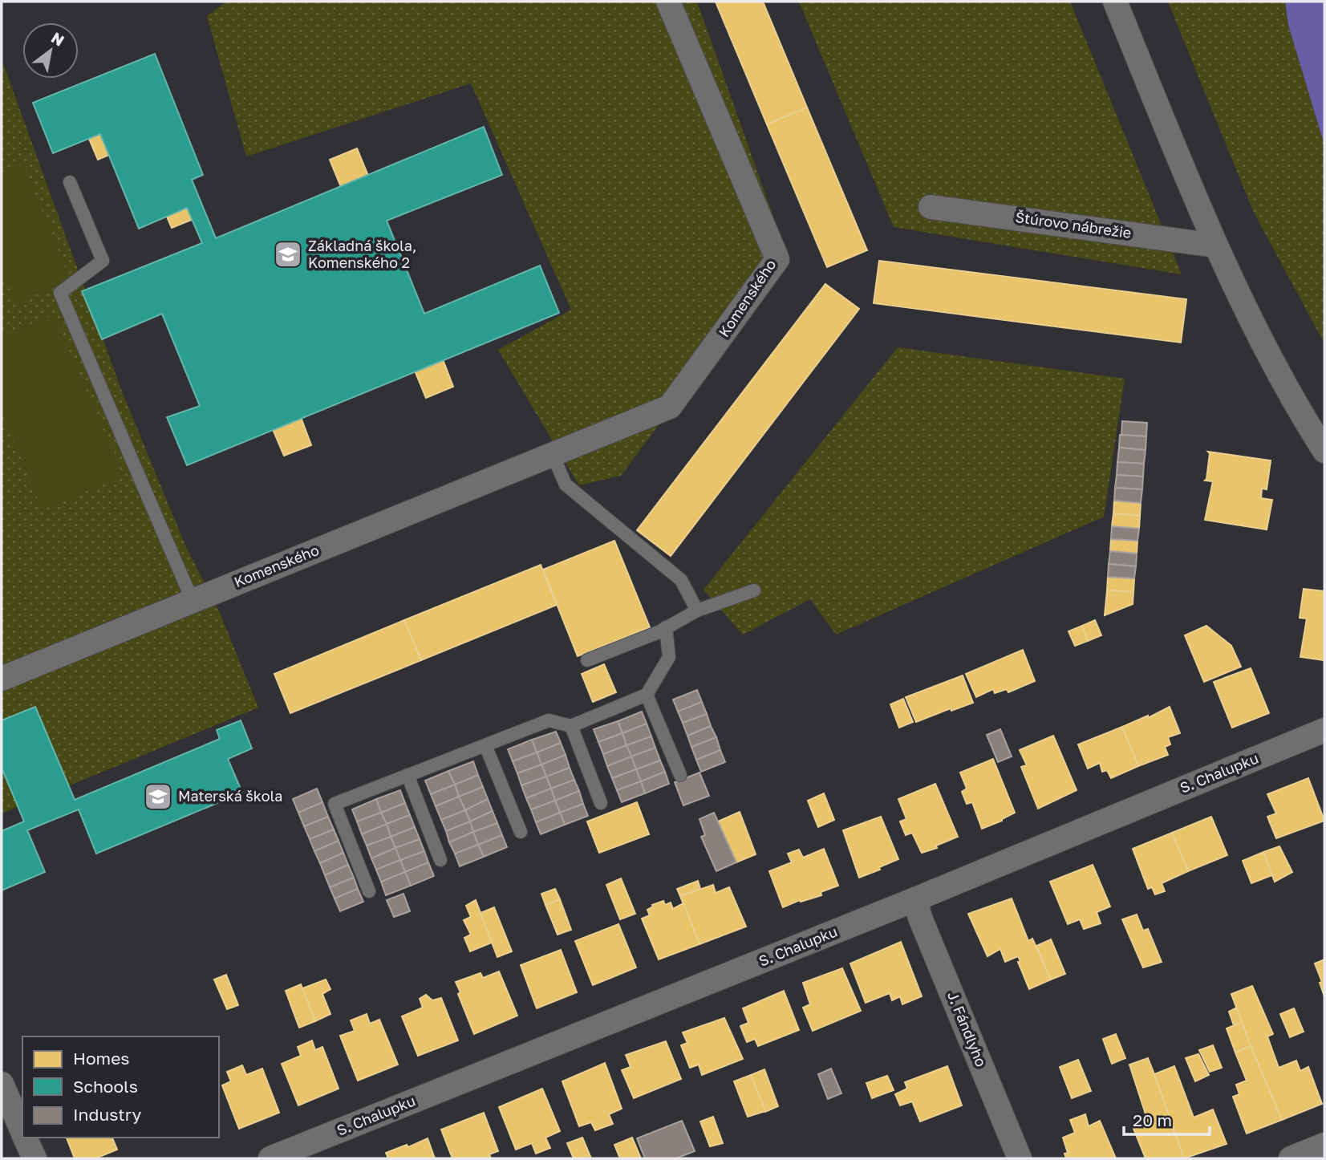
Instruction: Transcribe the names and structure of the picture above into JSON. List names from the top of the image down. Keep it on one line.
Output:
{"streets":{"street":["Štúrovo nábrežie","Komenského","S. Chalupku","J. Fándlyho"]},"crossings":[["S. Chalupku","J. Fándlyho"]],"places":{"school or university":["Základná škola, Komenského 2","Materská škola"]},"legend":["Homes","Schools","Industry"],"scale_bar":"20 m","north":"top right"}
